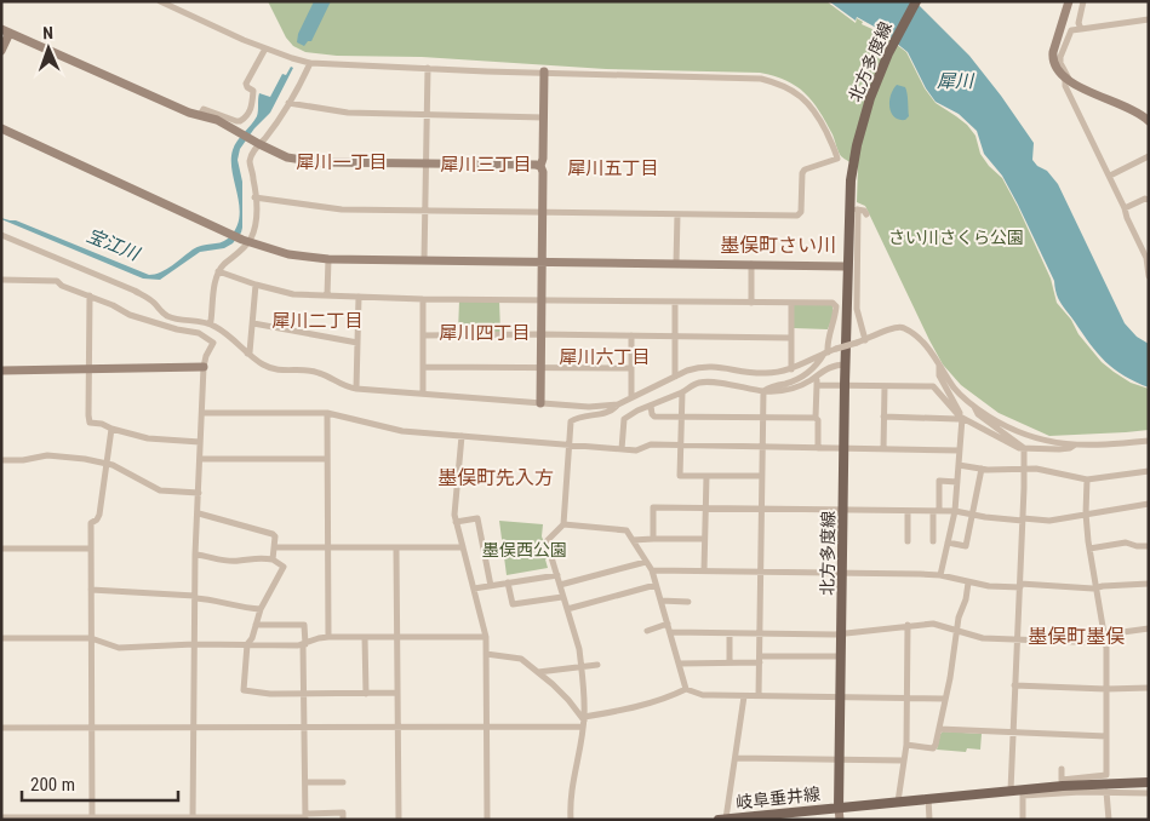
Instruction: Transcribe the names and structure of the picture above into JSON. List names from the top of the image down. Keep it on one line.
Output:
{"streets":{"main road":["北方多度線","岐阜垂井線"]},"crossings":[["北方多度線","岐阜垂井線"]],"districts":["犀川一丁目","犀川三丁目","犀川五丁目","墨俣町さい川","犀川二丁目","犀川四丁目","犀川六丁目","墨俣町先入方","墨俣町墨俣"],"water":["犀川","宝江川"],"parks":["さい川さくら公園","墨俣西公園"],"scale_bar":"200 m","north":"top"}
